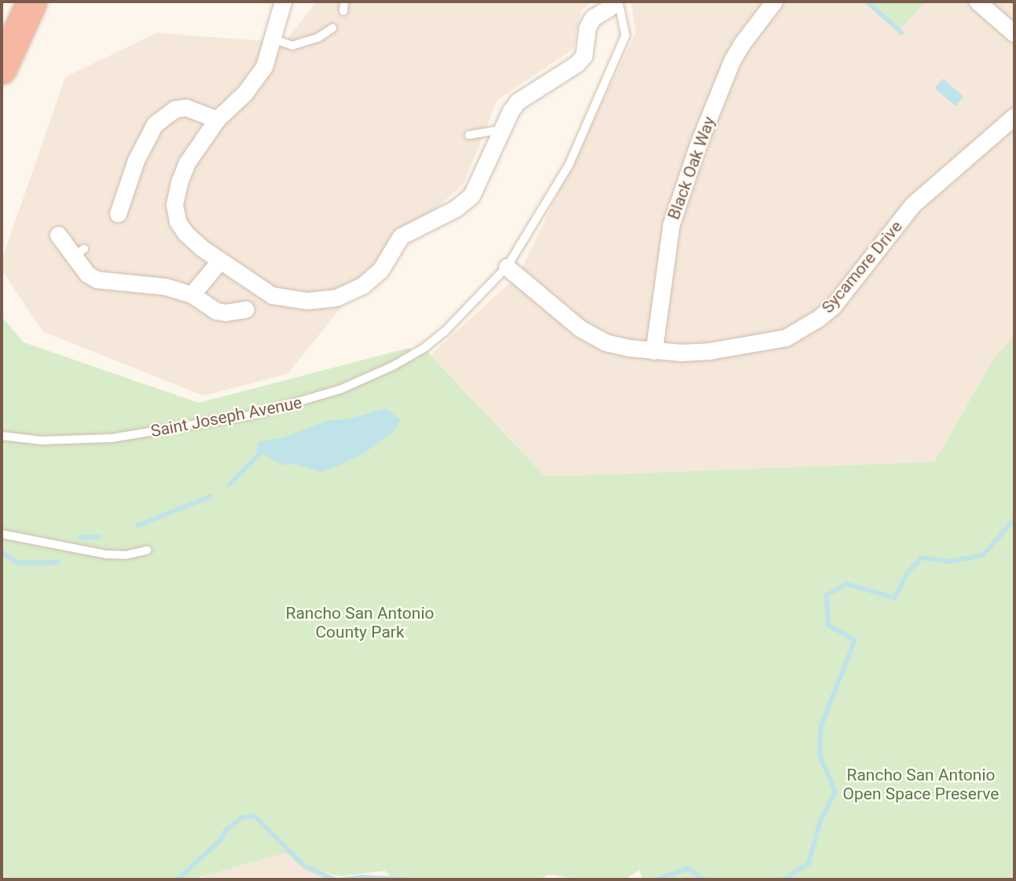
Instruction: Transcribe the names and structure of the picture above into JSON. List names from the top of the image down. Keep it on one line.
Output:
{"streets":{"street":["Black Oak Way","Sycamore Drive"],"lane":["Saint Joseph Avenue"]},"crossings":[["Black Oak Way","Sycamore Drive"],["Sycamore Drive","Saint Joseph Avenue"]],"parks":["Rancho San Antonio County Park","Rancho San Antonio Open Space Preserve"]}
